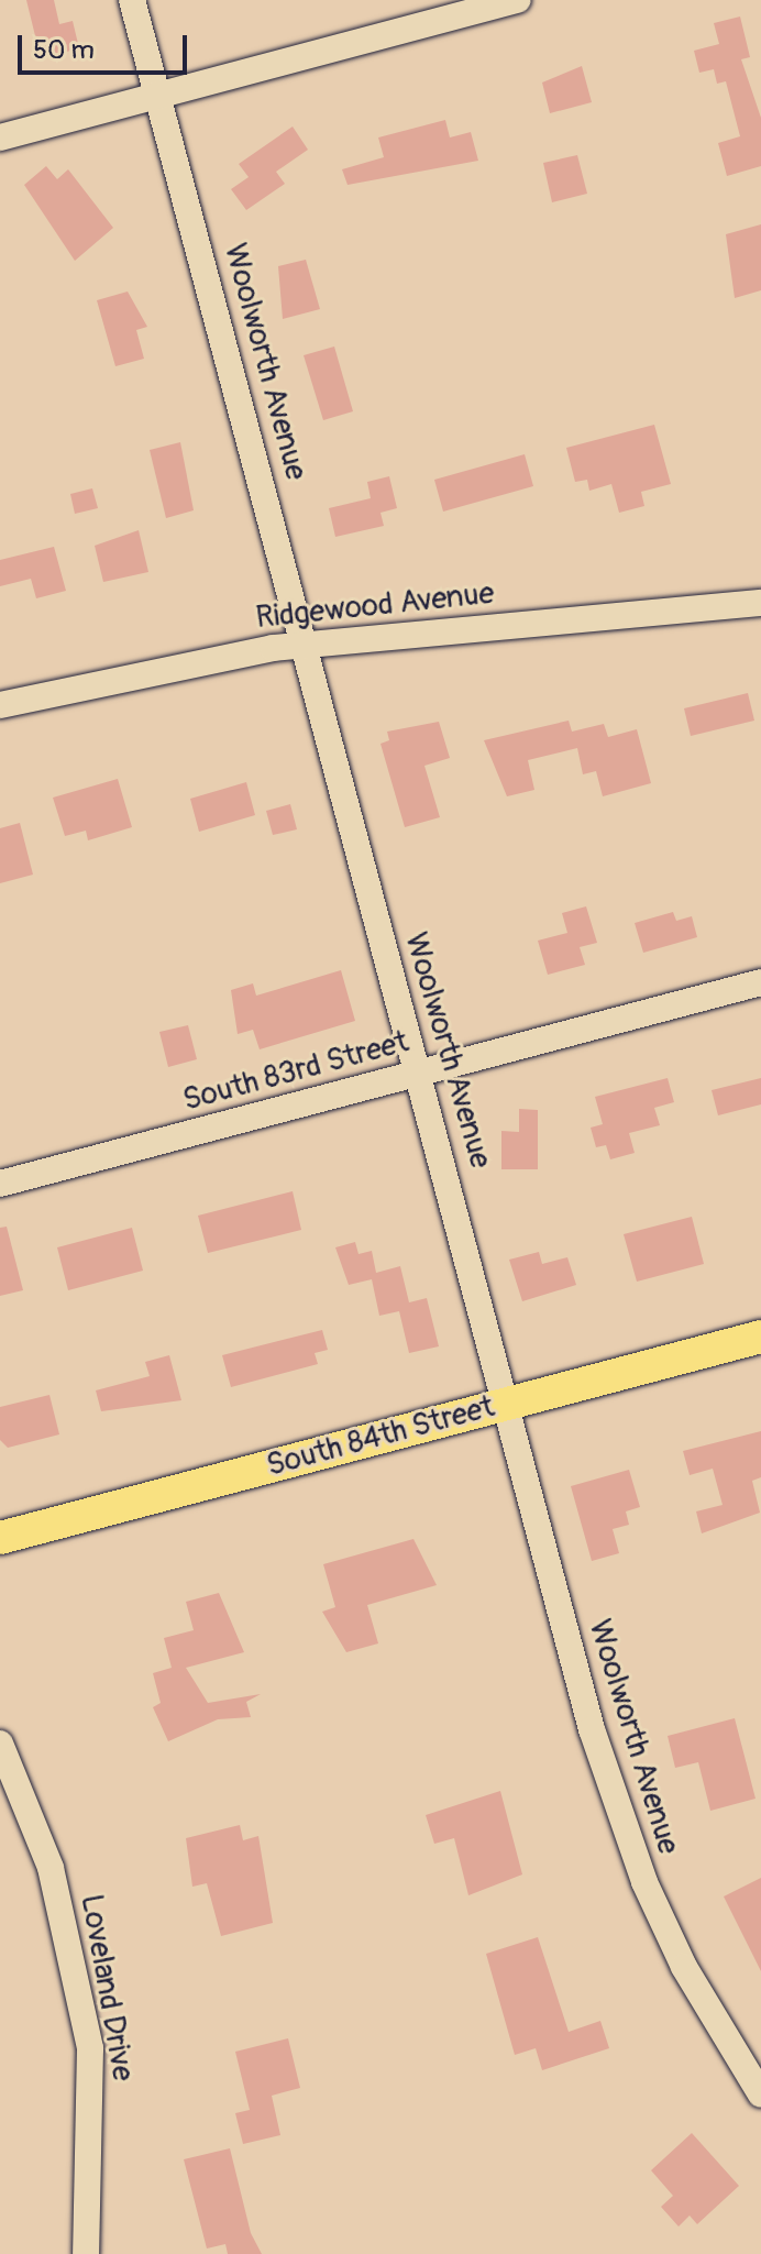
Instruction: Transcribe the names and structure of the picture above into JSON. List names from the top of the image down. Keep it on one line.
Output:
{"streets":{"main road":["South 84th Street"],"street":["Woolworth Avenue","Ridgewood Avenue","South 83rd Street","Loveland Drive"]},"crossings":[["Woolworth Avenue","Ridgewood Avenue"],["Woolworth Avenue","South 83rd Street"],["Woolworth Avenue","South 84th Street"]],"scale_bar":"50 m"}
